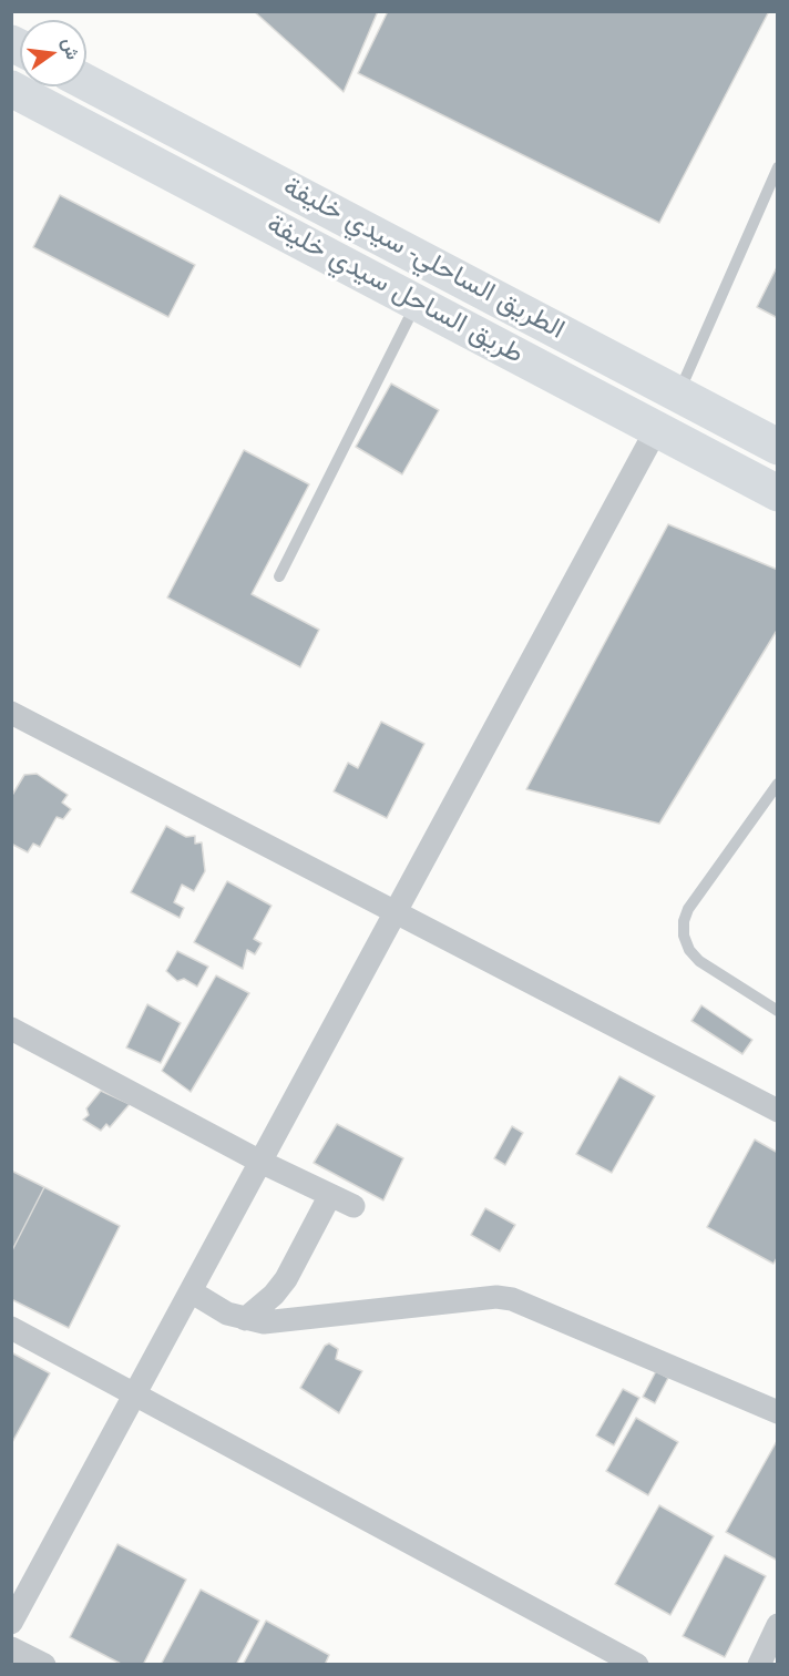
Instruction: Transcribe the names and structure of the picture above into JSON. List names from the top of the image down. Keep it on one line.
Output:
{"streets":{"highway":["الطريق الساحلي- سيدي خليفة","طريق الساحل سيدي خليفة"]},"north":"right"}
